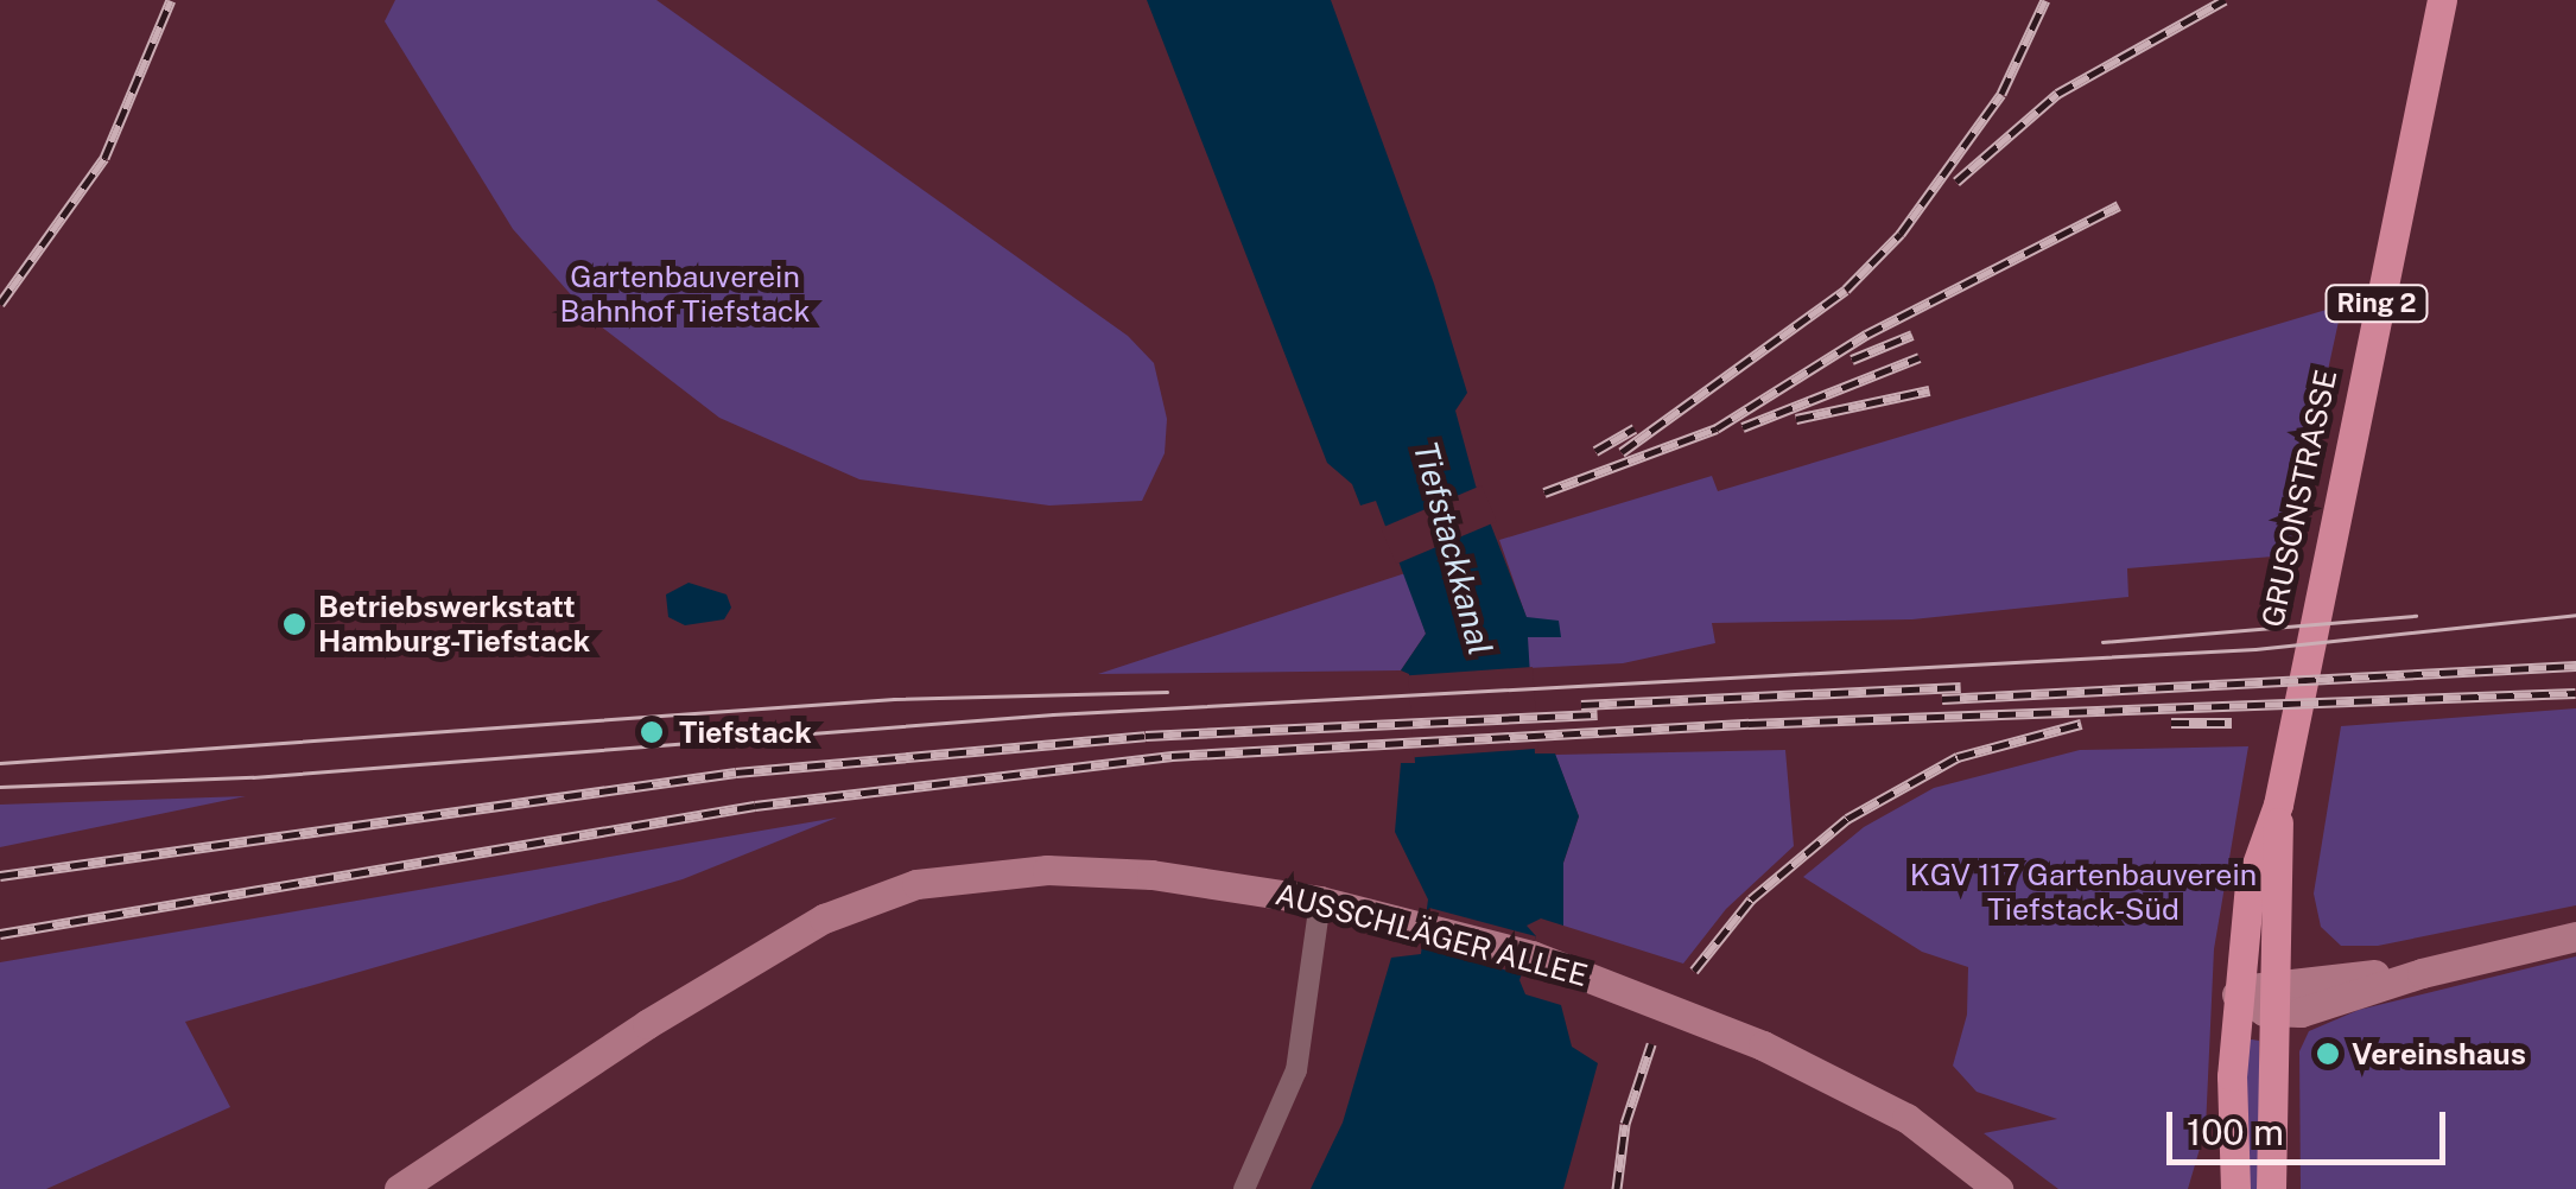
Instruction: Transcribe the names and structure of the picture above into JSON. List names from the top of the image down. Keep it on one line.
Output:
{"streets":{"main road":["Ring 2","GRUSONSTRASSE"],"street":["AUSSCHLÄGER ALLEE"]},"water":["Tiefstackkanal"],"parks":["Gartenbauverein Bahnhof Tiefstack","KGV 117 Gartenbauverein Tiefstack-Süd"],"places":["Betriebswerkstatt Hamburg-Tiefstack","Tiefstack","Vereinshaus"],"scale_bar":"100 m"}
